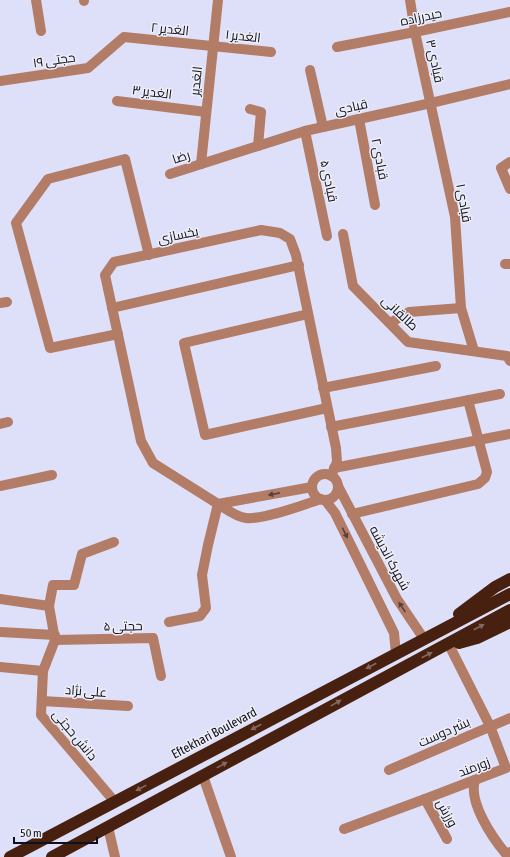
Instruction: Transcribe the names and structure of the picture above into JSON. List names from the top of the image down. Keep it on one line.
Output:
{"streets":{"highway":["Eftekhari Boulevard"],"street":["حیدرزاده","الغدیر ۲","الغدیر ۱","حجتی ۱۹","قبادی ۳","الغدیر","الغدیر ۳","قبادی","رضا","قبادی ۲","قبادی ۵","قبادی ۱","یخسازی","طالقانی","شهرک اندیشه","حجتی ۵","علی نژاد","بشر دوست","دانش حجتی","زورمند","ورزش"]},"crossings":[["حیدرزاده","قبادی ۳"],["الغدیر ۲","الغدیر ۱"],["الغدیر ۲","حجتی ۱۹"],["الغدیر ۲","الغدیر"],["الغدیر ۱","الغدیر"],["قبادی ۳","قبادی"],["قبادی ۳","قبادی ۱"],["الغدیر","الغدیر ۳"],["الغدیر","قبادی"],["الغدیر","رضا"],["قبادی","رضا"],["قبادی","قبادی ۲"],["قبادی","قبادی ۵"],["قبادی","قبادی ۱"],["قبادی ۱","طالقانی"],["یخسازی","شهرک اندیشه"],["شهرک اندیشه","Eftekhari Boulevard"],["حجتی ۵","دانش حجتی"],["علی نژاد","دانش حجتی"],["بشر دوست","زورمند"],["Eftekhari Boulevard","دانش حجتی"],["زورمند","ورزش"]],"scale_bar":"50 m"}
